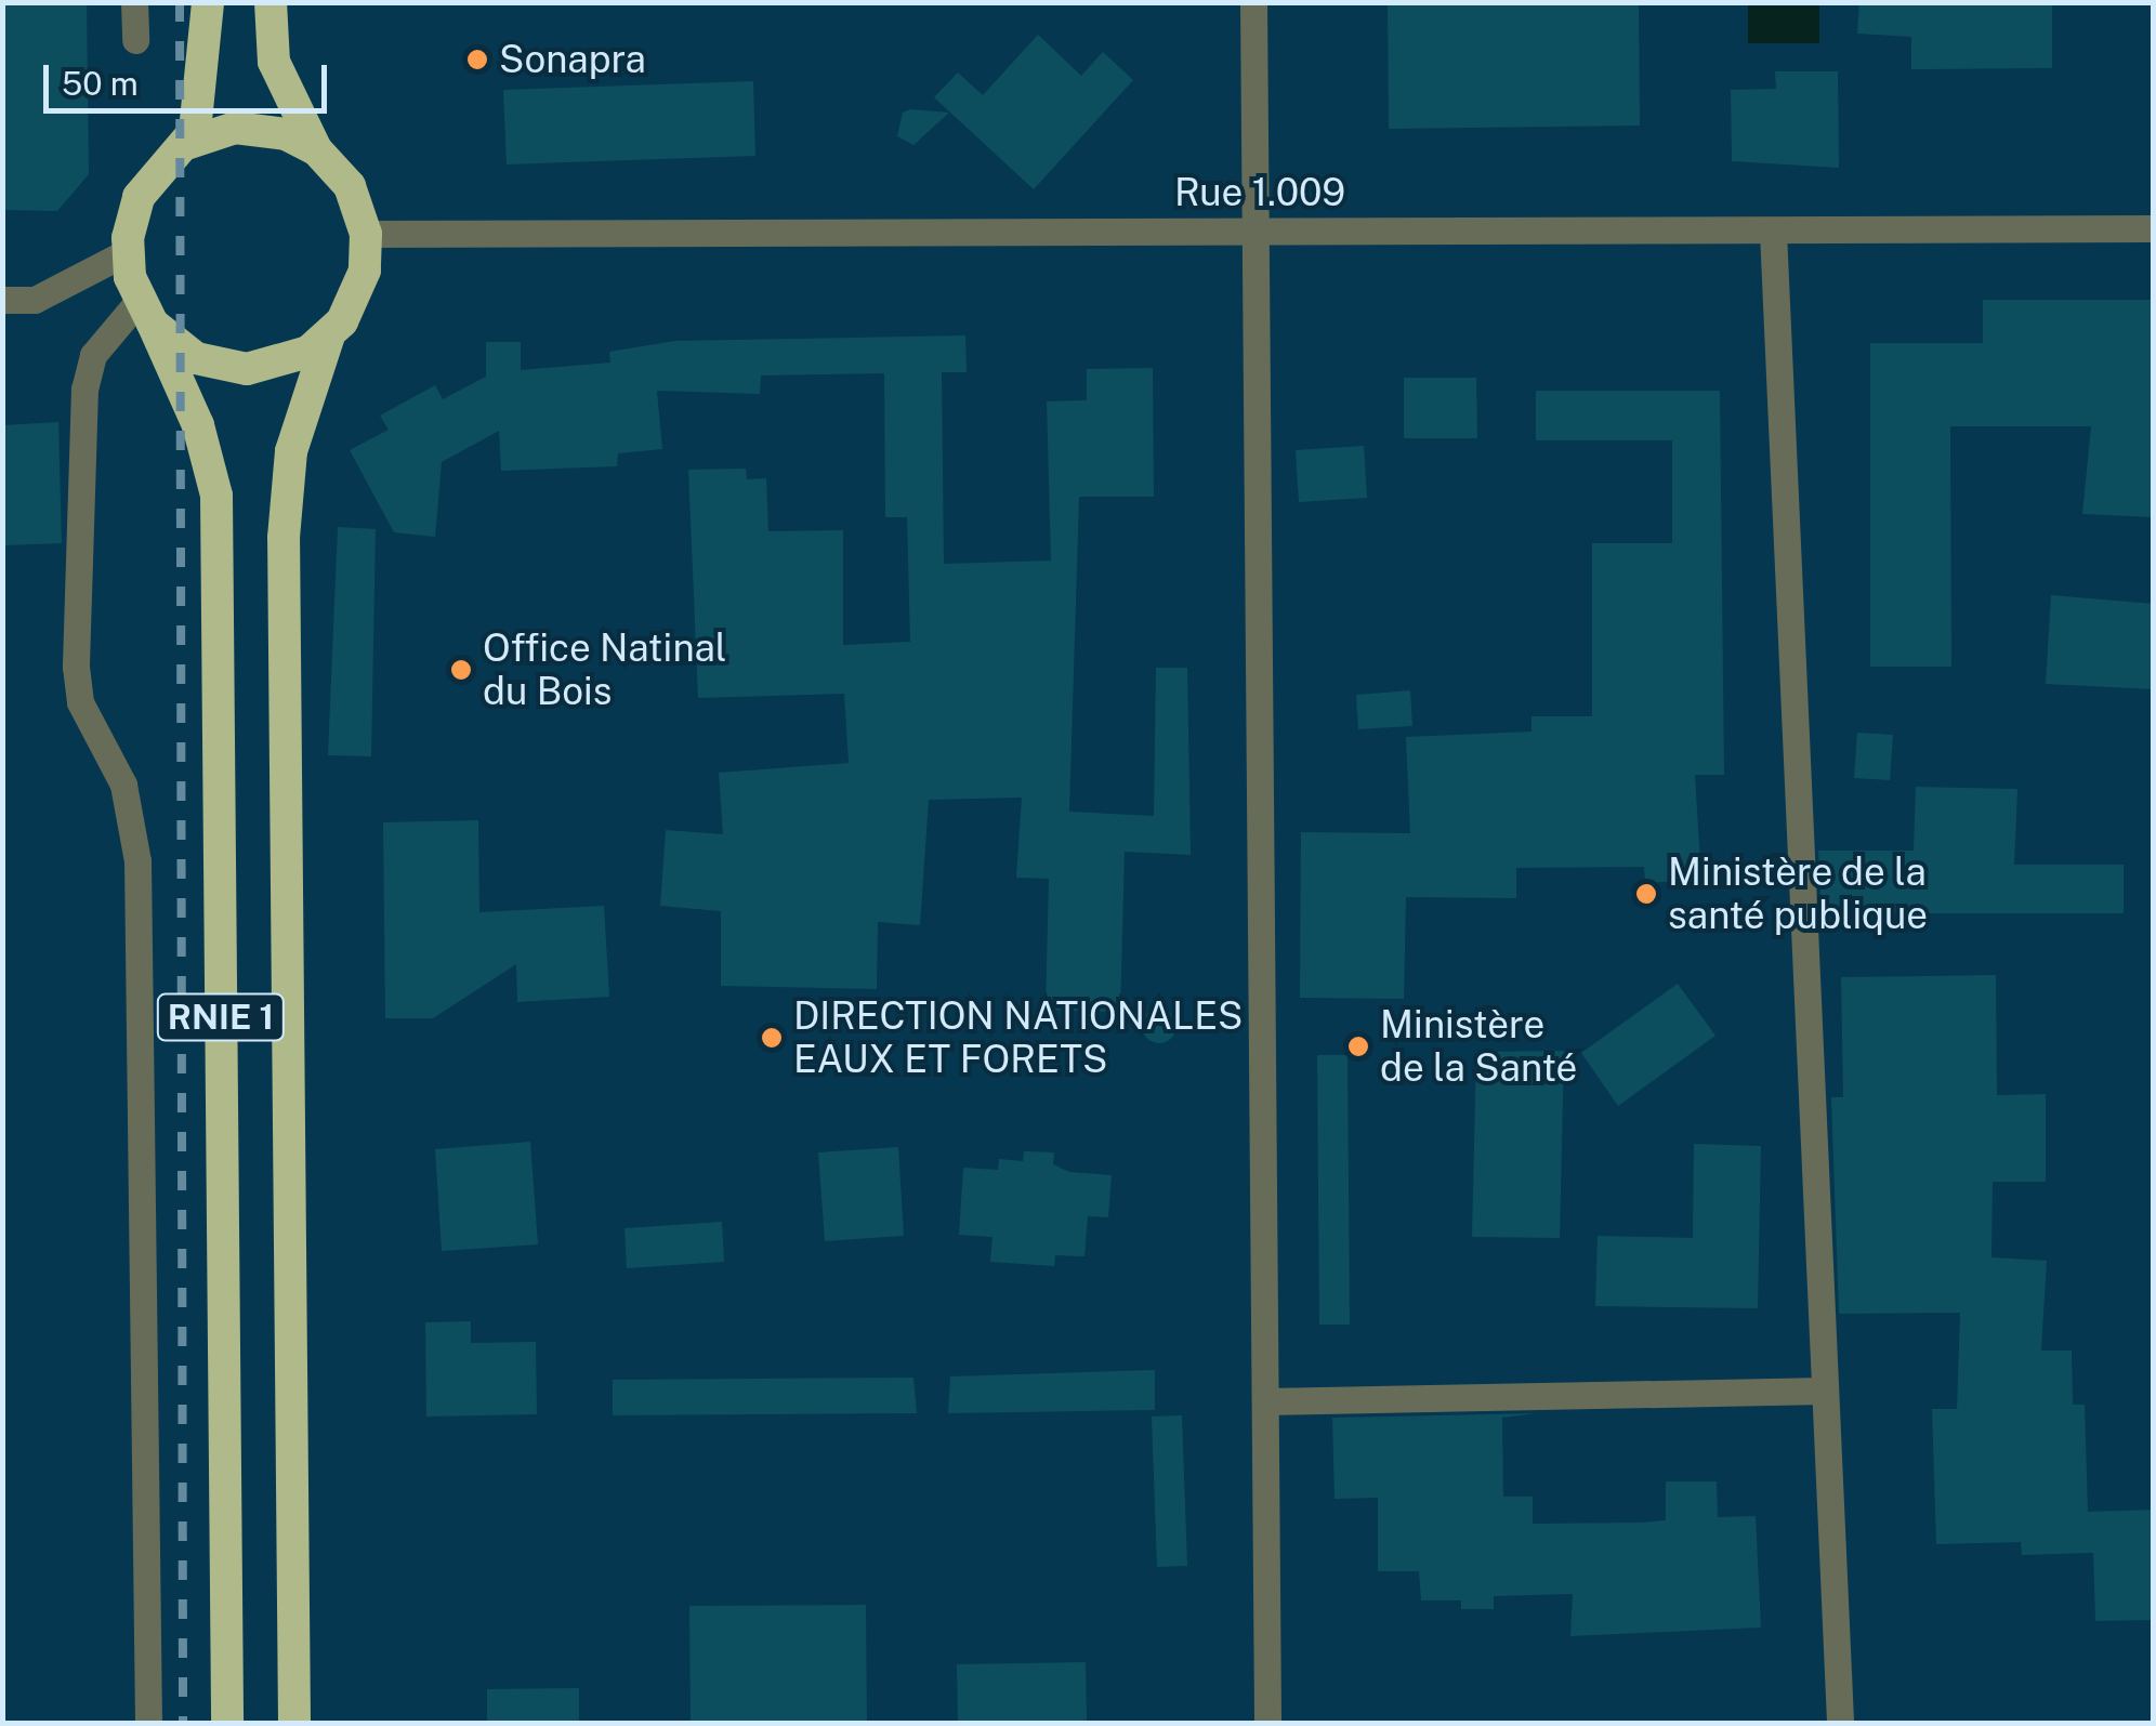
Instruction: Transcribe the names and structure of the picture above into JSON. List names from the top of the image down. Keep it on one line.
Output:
{"streets":{"highway":["RNIE 1"],"street":["Rue 1.009"]},"crossings":[["Rue 1.009","RNIE 1"]],"places":["Sonapra","Office Natinal du Bois","Ministère de la santé publique","DIRECTION NATIONALES EAUX ET FORETS","Ministère de la Santé"],"scale_bar":"50 m"}
